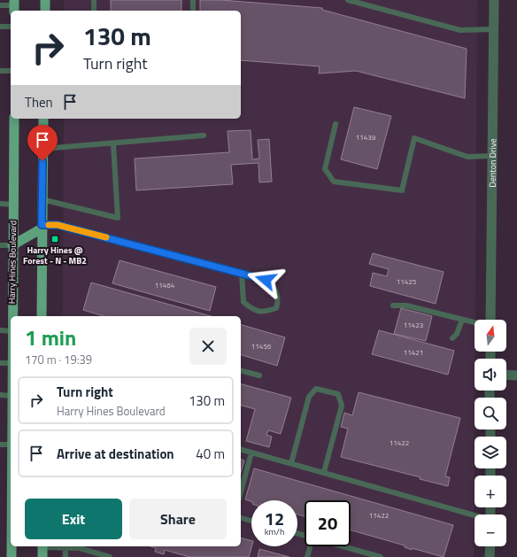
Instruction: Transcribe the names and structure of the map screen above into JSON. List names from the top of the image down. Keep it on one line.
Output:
{"streets":{"main road":["Harry Hines Boulevard"],"street":["Denton Drive"]},"places":{"transit":["Harry Hines @ Forest - N - MB2"]},"house_numbers":["11439","11425","11464","11423","11456","11421","11422","11422"],"north":"top","page":{"turn":["130 m","Turn right"],"then":"Then","heading":["1 min","170 m · 19:39"],"map_buttons":["+","−"],"list":[{"name":"Turn right","note":"Harry Hines Boulevard","value":"130 m"},{"name":"Arrive at destination","value":"40 m"}],"buttons":["Exit","Share"],"speed":"12 km/h","limit":"20"}}
